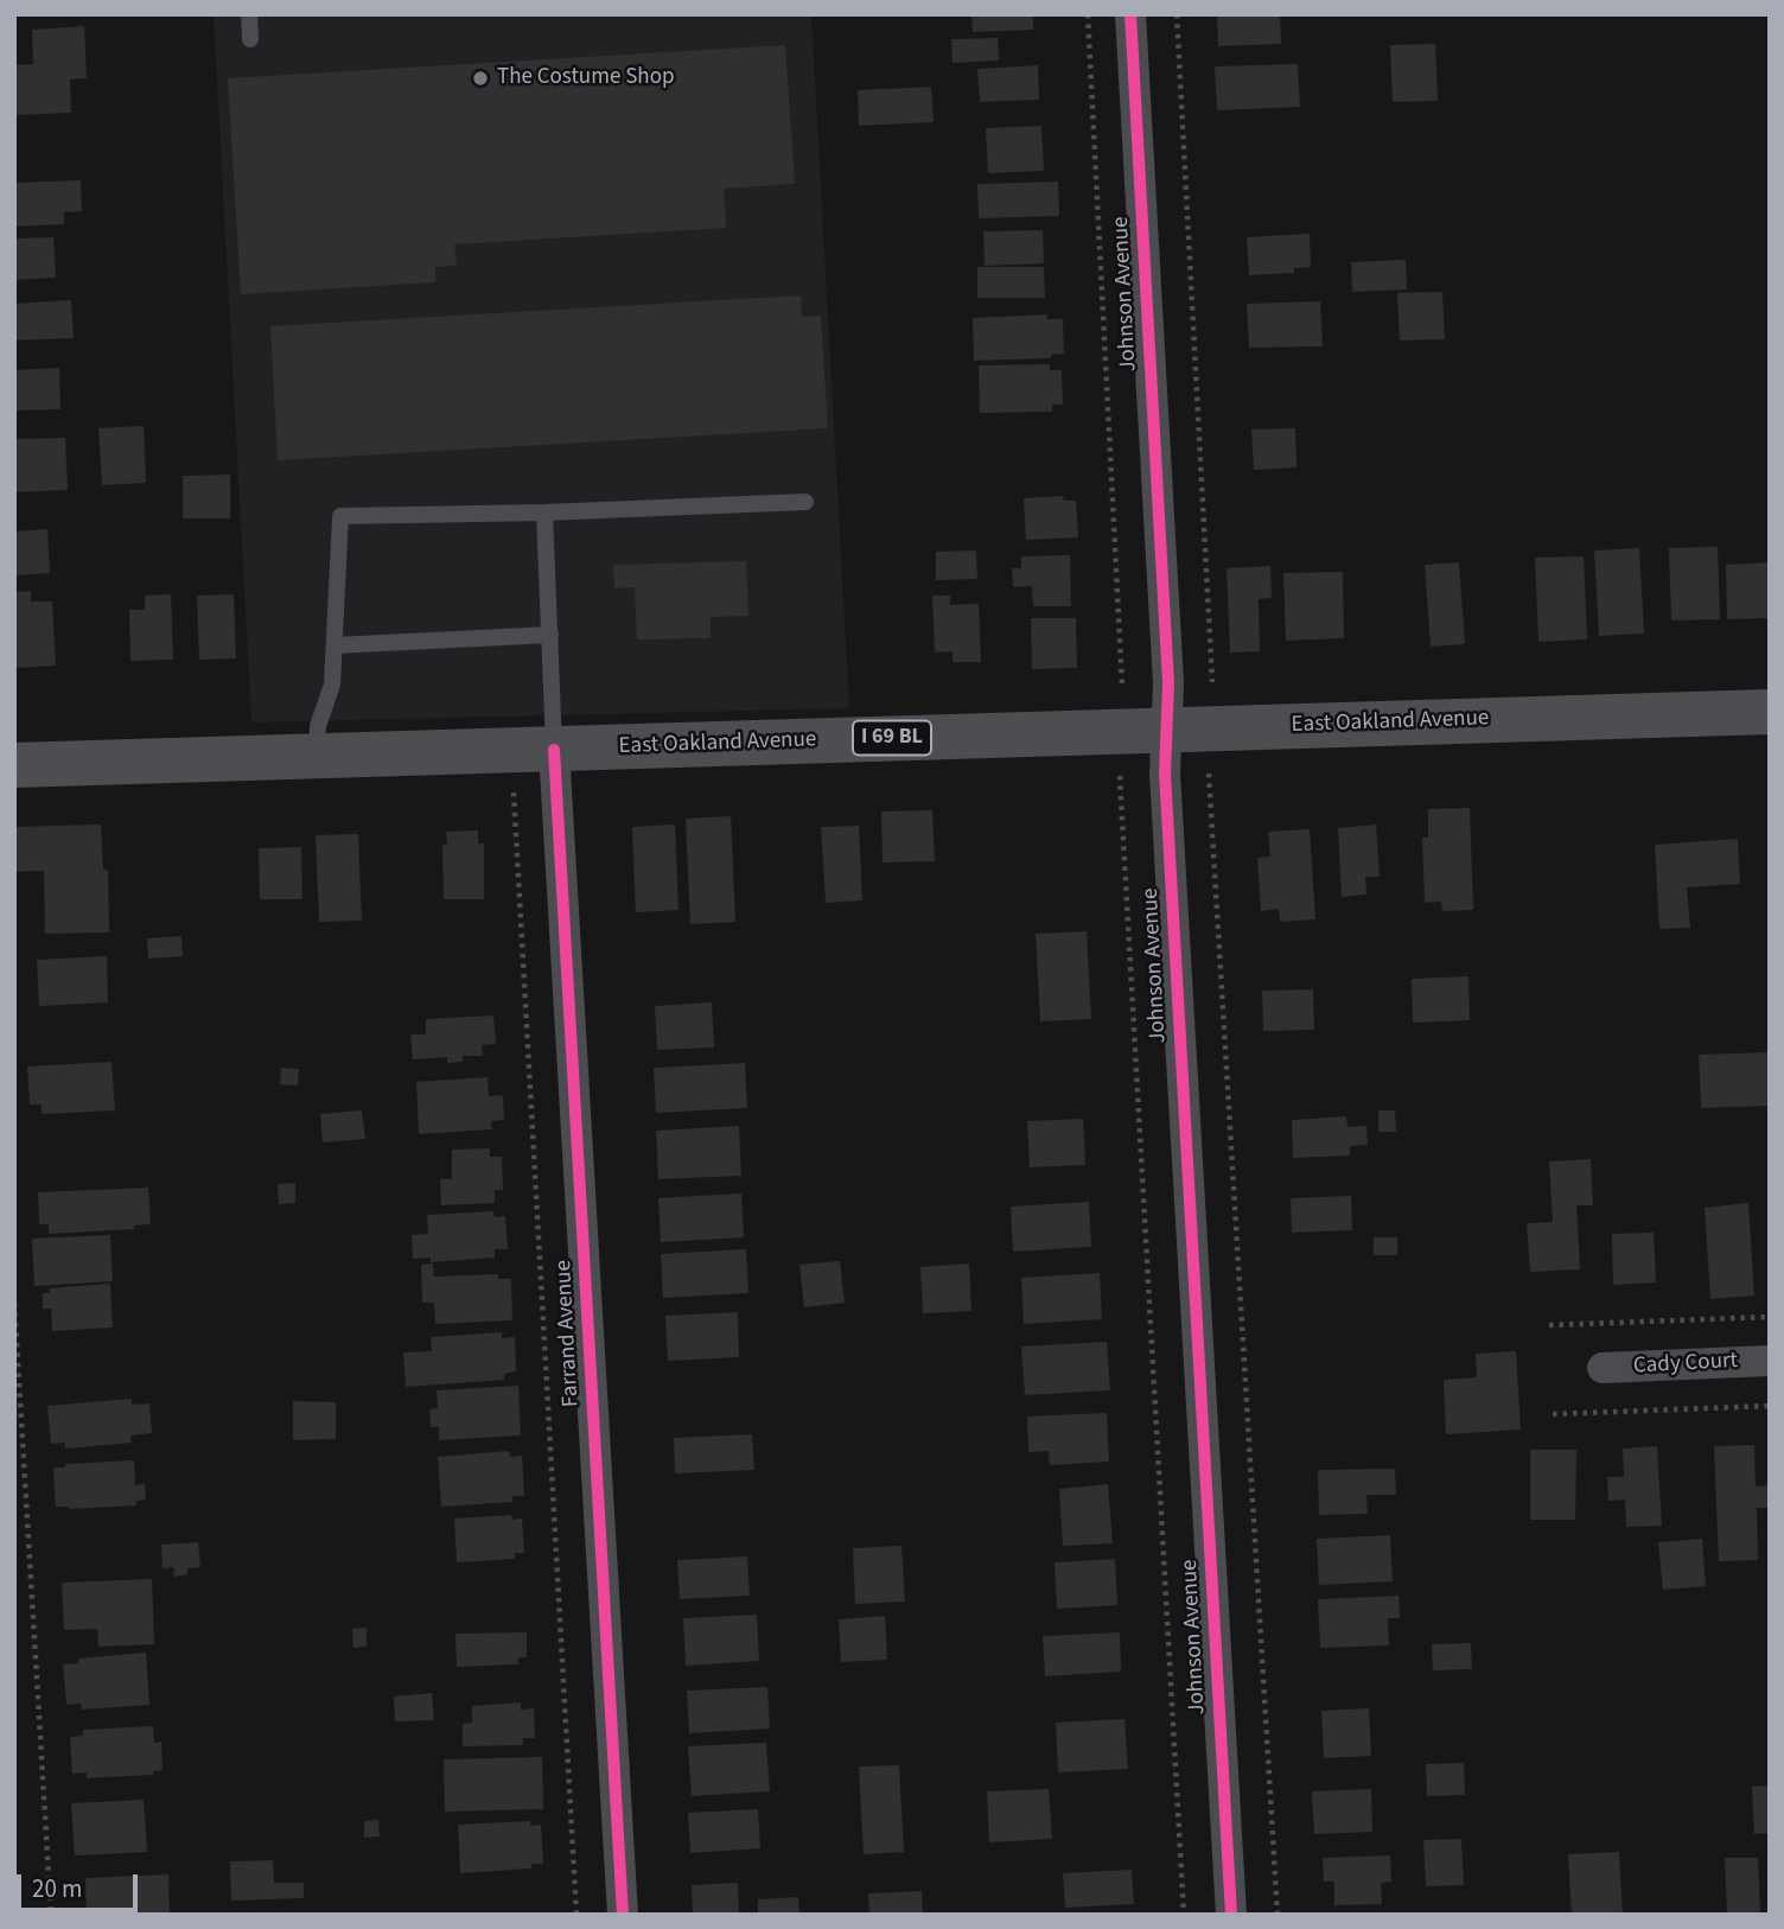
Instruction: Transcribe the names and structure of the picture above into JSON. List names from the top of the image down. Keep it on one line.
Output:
{"streets":{"main road":["East Oakland Avenue","I 69 BL"],"street":["Johnson Avenue","Farrand Avenue","Cady Court"]},"crossings":[["Johnson Avenue","East Oakland Avenue"],["East Oakland Avenue","Farrand Avenue"]],"places":["The Costume Shop"],"scale_bar":"20 m"}
